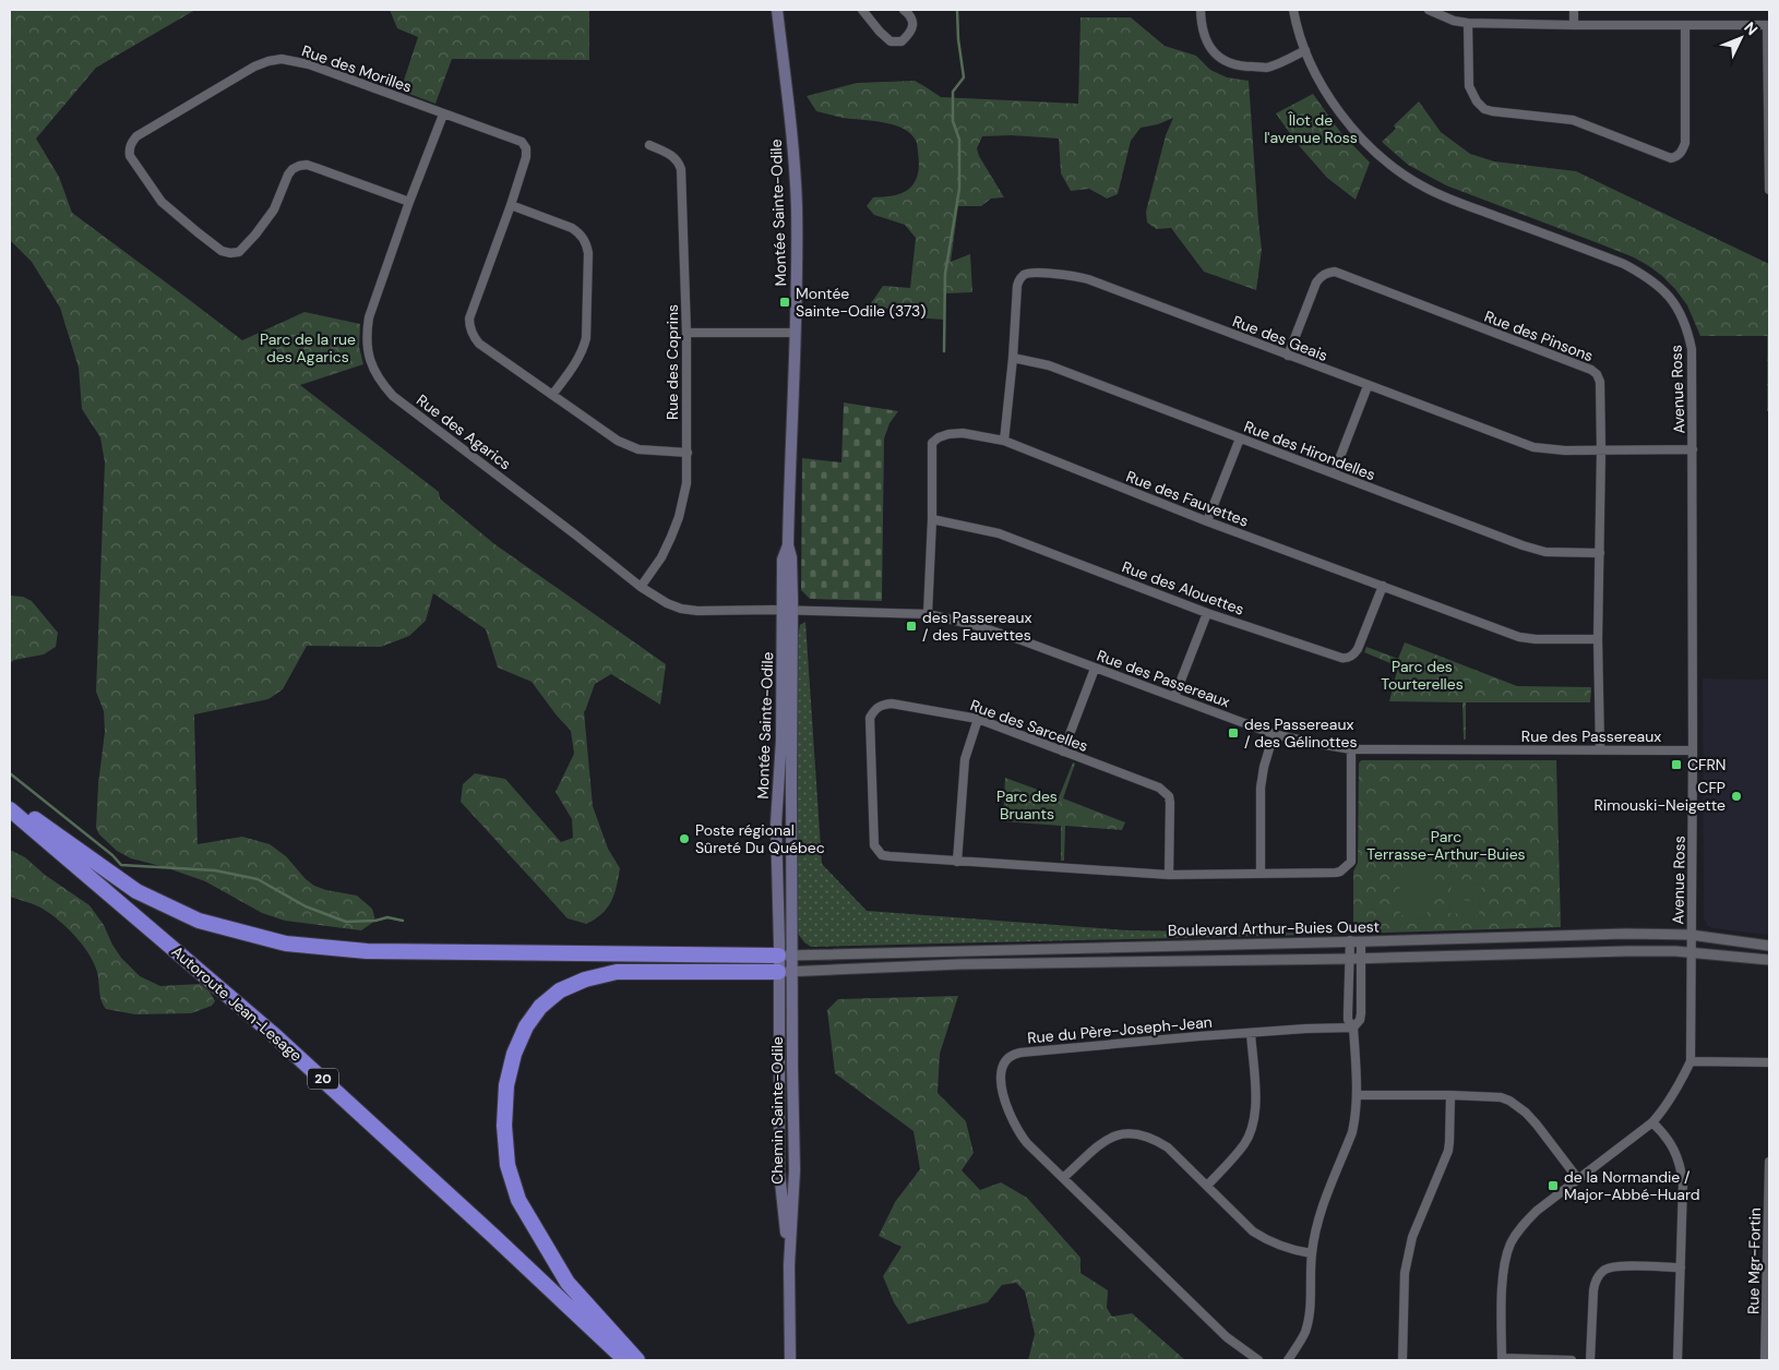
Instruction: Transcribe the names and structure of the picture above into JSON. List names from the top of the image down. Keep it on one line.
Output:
{"streets":{"highway":["Autoroute Jean-Lesage","20"],"main road":["Montée Sainte-Odile","Chemin Sainte-Odile"],"street":["Rue des Morilles","Rue des Pinsons","Rue des Geais","Rue des Coprins","Avenue Ross","Rue des Agarics","Rue des Hirondelles","Rue des Fauvettes","Rue des Alouettes","Rue des Passereaux","Rue des Sarcelles","Boulevard Arthur-Buies Ouest","Rue du Père-Joseph-Jean","Rue Mgr-Fortin"]},"crossings":[["Rue des Morilles","Rue des Coprins"],["Rue des Morilles","Rue des Agarics"],["Montée Sainte-Odile","Rue des Agarics"],["Montée Sainte-Odile","Rue des Passereaux"],["Montée Sainte-Odile","Boulevard Arthur-Buies Ouest"],["Montée Sainte-Odile","Chemin Sainte-Odile"],["Rue des Pinsons","Rue des Geais"],["Rue des Pinsons","Rue des Hirondelles"],["Rue des Pinsons","Rue des Fauvettes"],["Rue des Pinsons","Rue des Passereaux"],["Rue des Geais","Avenue Ross"],["Rue des Geais","Rue des Hirondelles"],["Rue des Geais","Rue des Fauvettes"],["Rue des Coprins","Rue des Agarics"],["Avenue Ross","Rue des Passereaux"],["Avenue Ross","Boulevard Arthur-Buies Ouest"],["Rue des Agarics","Rue des Passereaux"],["Rue des Fauvettes","Rue des Alouettes"],["Rue des Fauvettes","Rue des Passereaux"],["Rue des Passereaux","Rue des Sarcelles"],["Boulevard Arthur-Buies Ouest","Chemin Sainte-Odile"]],"parks":["Îlot de l'avenue Ross","Parc de la rue des Agarics","Parc des Tourterelles","Parc des Bruants","Parc Terrasse-Arthur-Buies"],"places":{"transit":["Montée Sainte-Odile (373)","des Passereaux / des Fauvettes","des Passereaux / des Gélinottes","CFRN","de la Normandie / Major-Abbé-Huard"],"other":["CFP Rimouski-Neigette","Poste régional Sûreté Du Québec"]},"north":"top right"}
